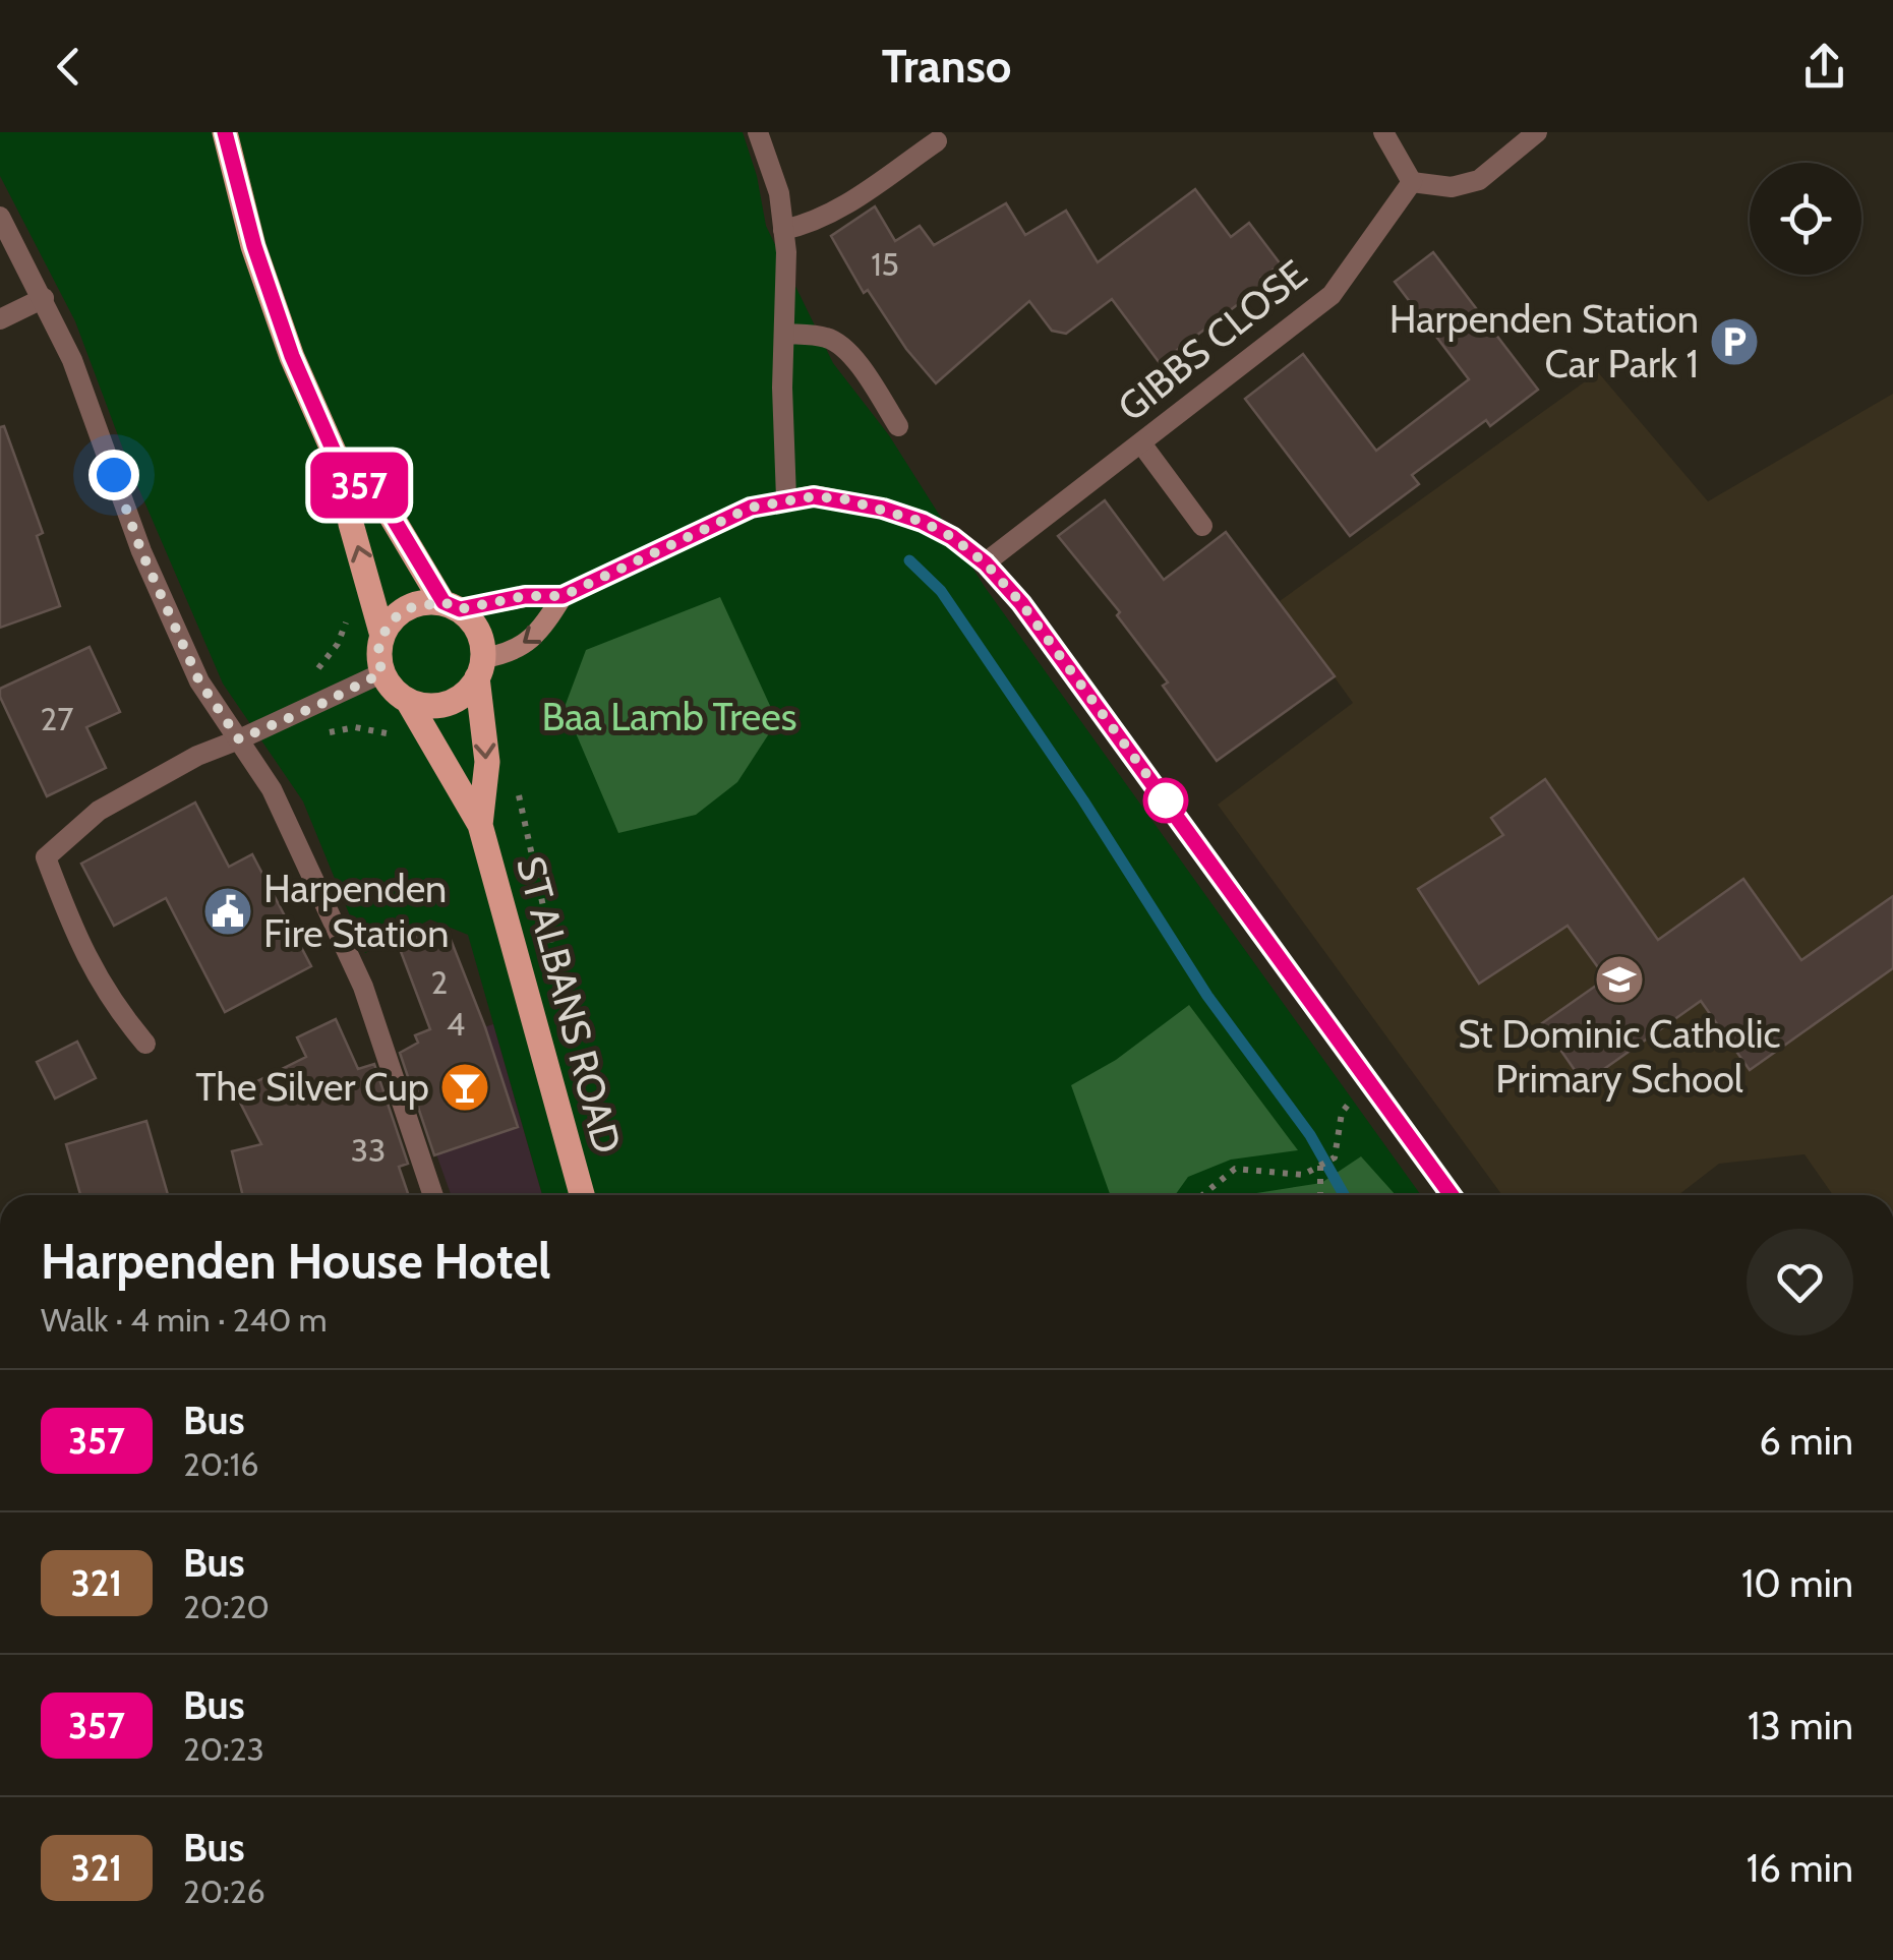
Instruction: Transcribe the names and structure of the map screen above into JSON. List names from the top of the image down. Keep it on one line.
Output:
{"streets":{"main road":["ST ALBANS ROAD"],"street":["GIBBS CLOSE"]},"parks":["Baa Lamb Trees"],"places":{"parking":["Harpenden Station Car Park 1"],"public building":["Harpenden Fire Station"],"school or university":["St Dominic Catholic Primary School"],"bar":["The Silver Cup"]},"lines":["bus line 357"],"house_numbers":["15","27","2","4","33"],"page":{"header":"Transo","on_map":"357","heading":["Harpenden House Hotel","Walk · 4 min · 240 m"],"list":[{"mark":"357","name":"Bus","note":"20:16","value":"6 min"},{"mark":"321","name":"Bus","note":"20:20","value":"10 min"},{"mark":"357","name":"Bus","note":"20:23","value":"13 min"},{"mark":"321","name":"Bus","note":"20:26","value":"16 min"}]}}
